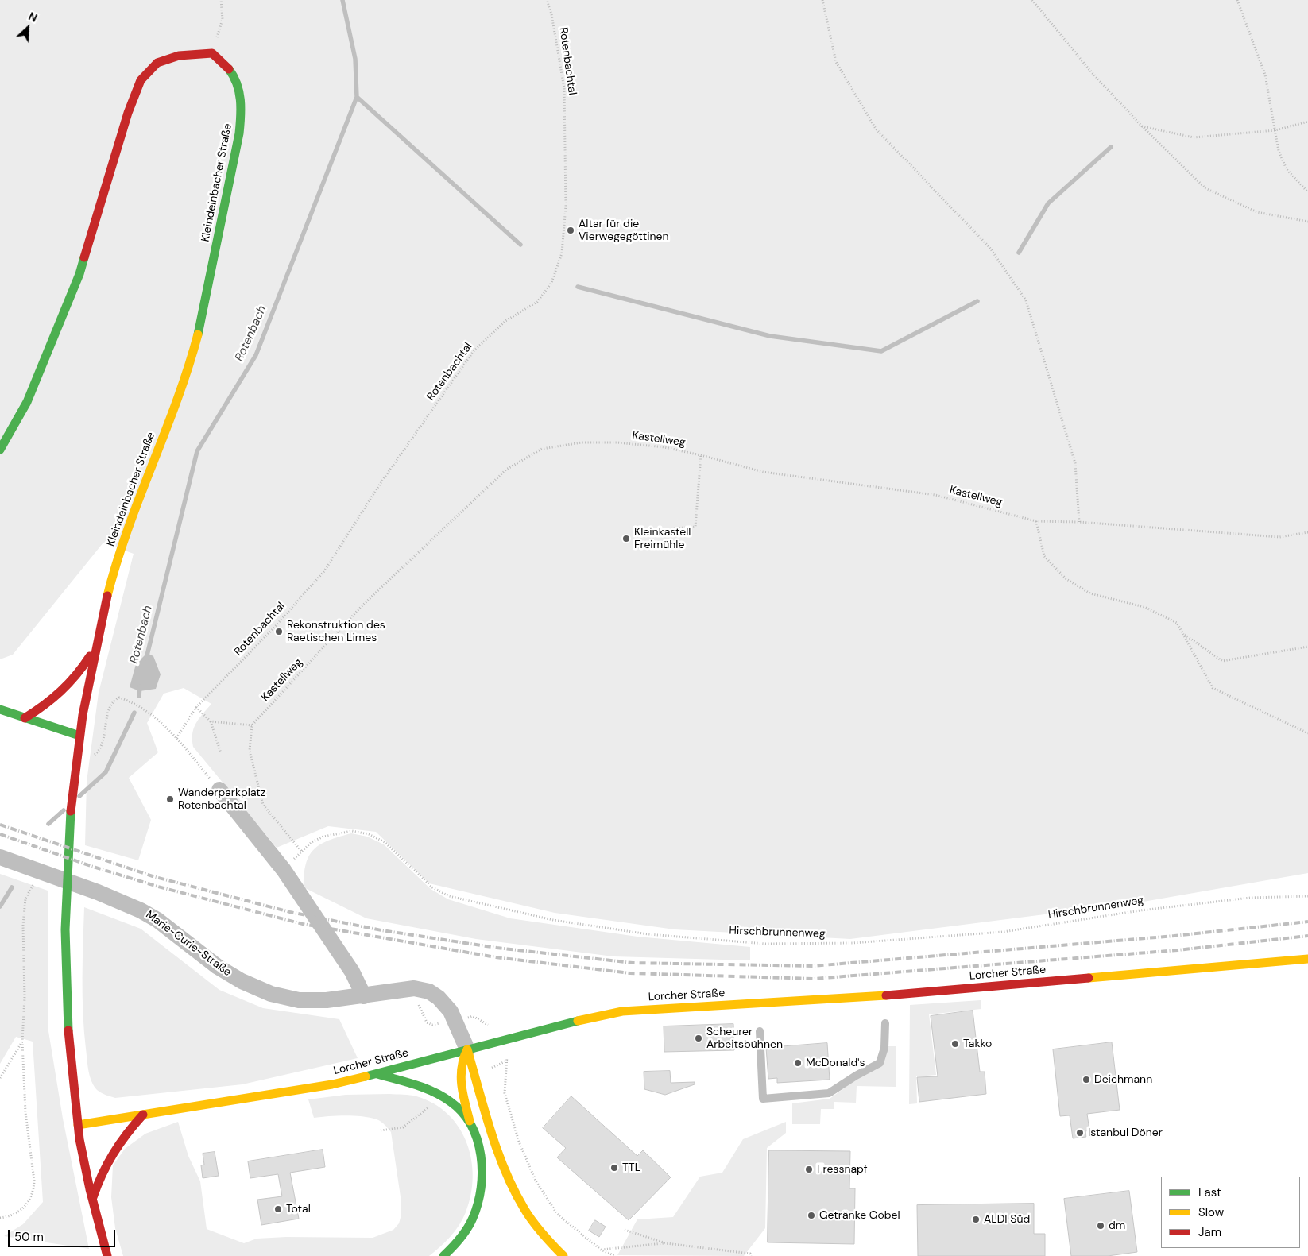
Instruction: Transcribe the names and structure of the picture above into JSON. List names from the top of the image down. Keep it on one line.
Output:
{"streets":{"main road":["Kleindeinbacher Straße","Lorcher Straße"],"street":["Marie-Curie-Straße"],"path":["Rotenbachtal","Kastellweg","Hirschbrunnenweg"]},"crossings":[["Kleindeinbacher Straße","Lorcher Straße"],["Marie-Curie-Straße","Lorcher Straße"]],"water":["Rotenbach"],"places":["Altar für die Vierwegegöttinen","Kleinkastell Freimühle","Rekonstruktion des Raetischen Limes","Wanderparkplatz Rotenbachtal","Scheurer Arbeitsbühnen","Takko","McDonald's","Deichmann","Istanbul Döner","TTL","Fressnapf","Total","Getränke Göbel","ALDI Süd","dm"],"legend":["Fast","Slow","Jam"],"scale_bar":"50 m","north":"top right"}
